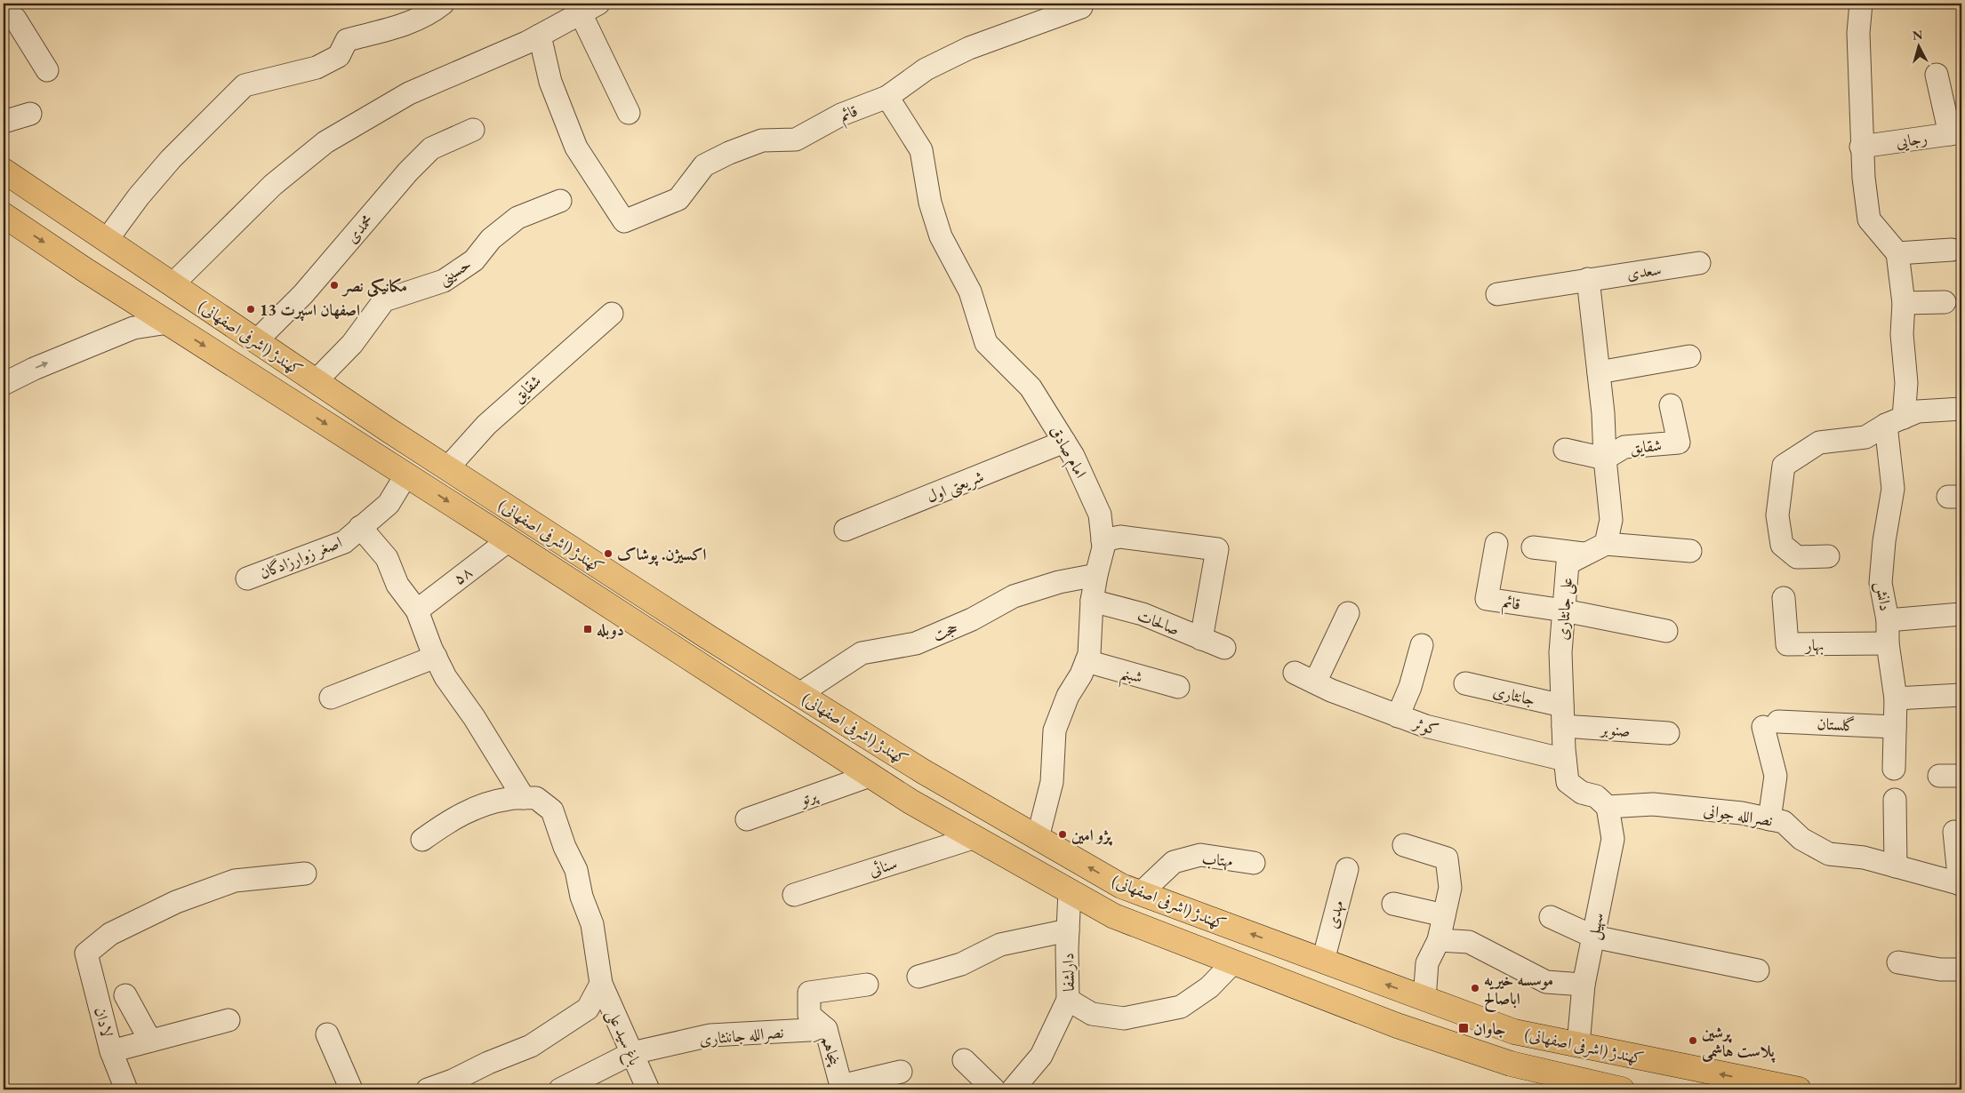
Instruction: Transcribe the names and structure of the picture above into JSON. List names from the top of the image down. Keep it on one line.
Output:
{"streets":{"main road":["کهندژ (اشرفی اصفهانی)"],"street":["قائم","رجایی","محمدی","حسینی","سعدی","شقایق","امام صادق","شریعتی اول","اصغر زوارزادگان","۵۸","دانش","علی جانثاری","صالحات","حجت","بهار","شبنم","جانثاری","گلستان","کوثر","صنوبر","پرتو","نصرالله جوانی","مهتاب","سنائی","مهدی","سهیل","دارلشفا","لادان","نصرالله جاننثاری","باغ سید علی","پنجاهم"]},"crossings":[["قائم","امام صادق"],["قائم","علی جانثاری"],["محمدی","کهندژ (اشرفی اصفهانی)"],["حسینی","کهندژ (اشرفی اصفهانی)"],["کهندژ (اشرفی اصفهانی)","شقایق"],["کهندژ (اشرفی اصفهانی)","امام صادق"],["کهندژ (اشرفی اصفهانی)","اصغر زوارزادگان"],["کهندژ (اشرفی اصفهانی)","۵۸"],["کهندژ (اشرفی اصفهانی)","حجت"],["کهندژ (اشرفی اصفهانی)","پرتو"],["کهندژ (اشرفی اصفهانی)","مهتاب"],["کهندژ (اشرفی اصفهانی)","سنائی"],["کهندژ (اشرفی اصفهانی)","مهدی"],["کهندژ (اشرفی اصفهانی)","سهیل"],["کهندژ (اشرفی اصفهانی)","دارلشفا"],["امام صادق","شریعتی اول"],["امام صادق","صالحات"],["امام صادق","حجت"],["امام صادق","شبنم"],["دانش","بهار"],["دانش","گلستان"],["علی جانثاری","جانثاری"],["علی جانثاری","کوثر"],["علی جانثاری","صنوبر"],["علی جانثاری","نصرالله جوانی"],["علی جانثاری","سهیل"],["جانثاری","صنوبر"],["گلستان","نصرالله جوانی"],["نصرالله جوانی","سهیل"],["نصرالله جاننثاری","باغ سید علی"],["نصرالله جاننثاری","پنجاهم"]],"places":{"other":["مکانیکی نصر","اصفهان اسپرت 13","اکسیژن. پوشاک","پژو امین","موسسه خیریه اباصالح","پرشین پلاست هاشمی"],"transit":["دوبله","جاوان"]},"north":"top"}
